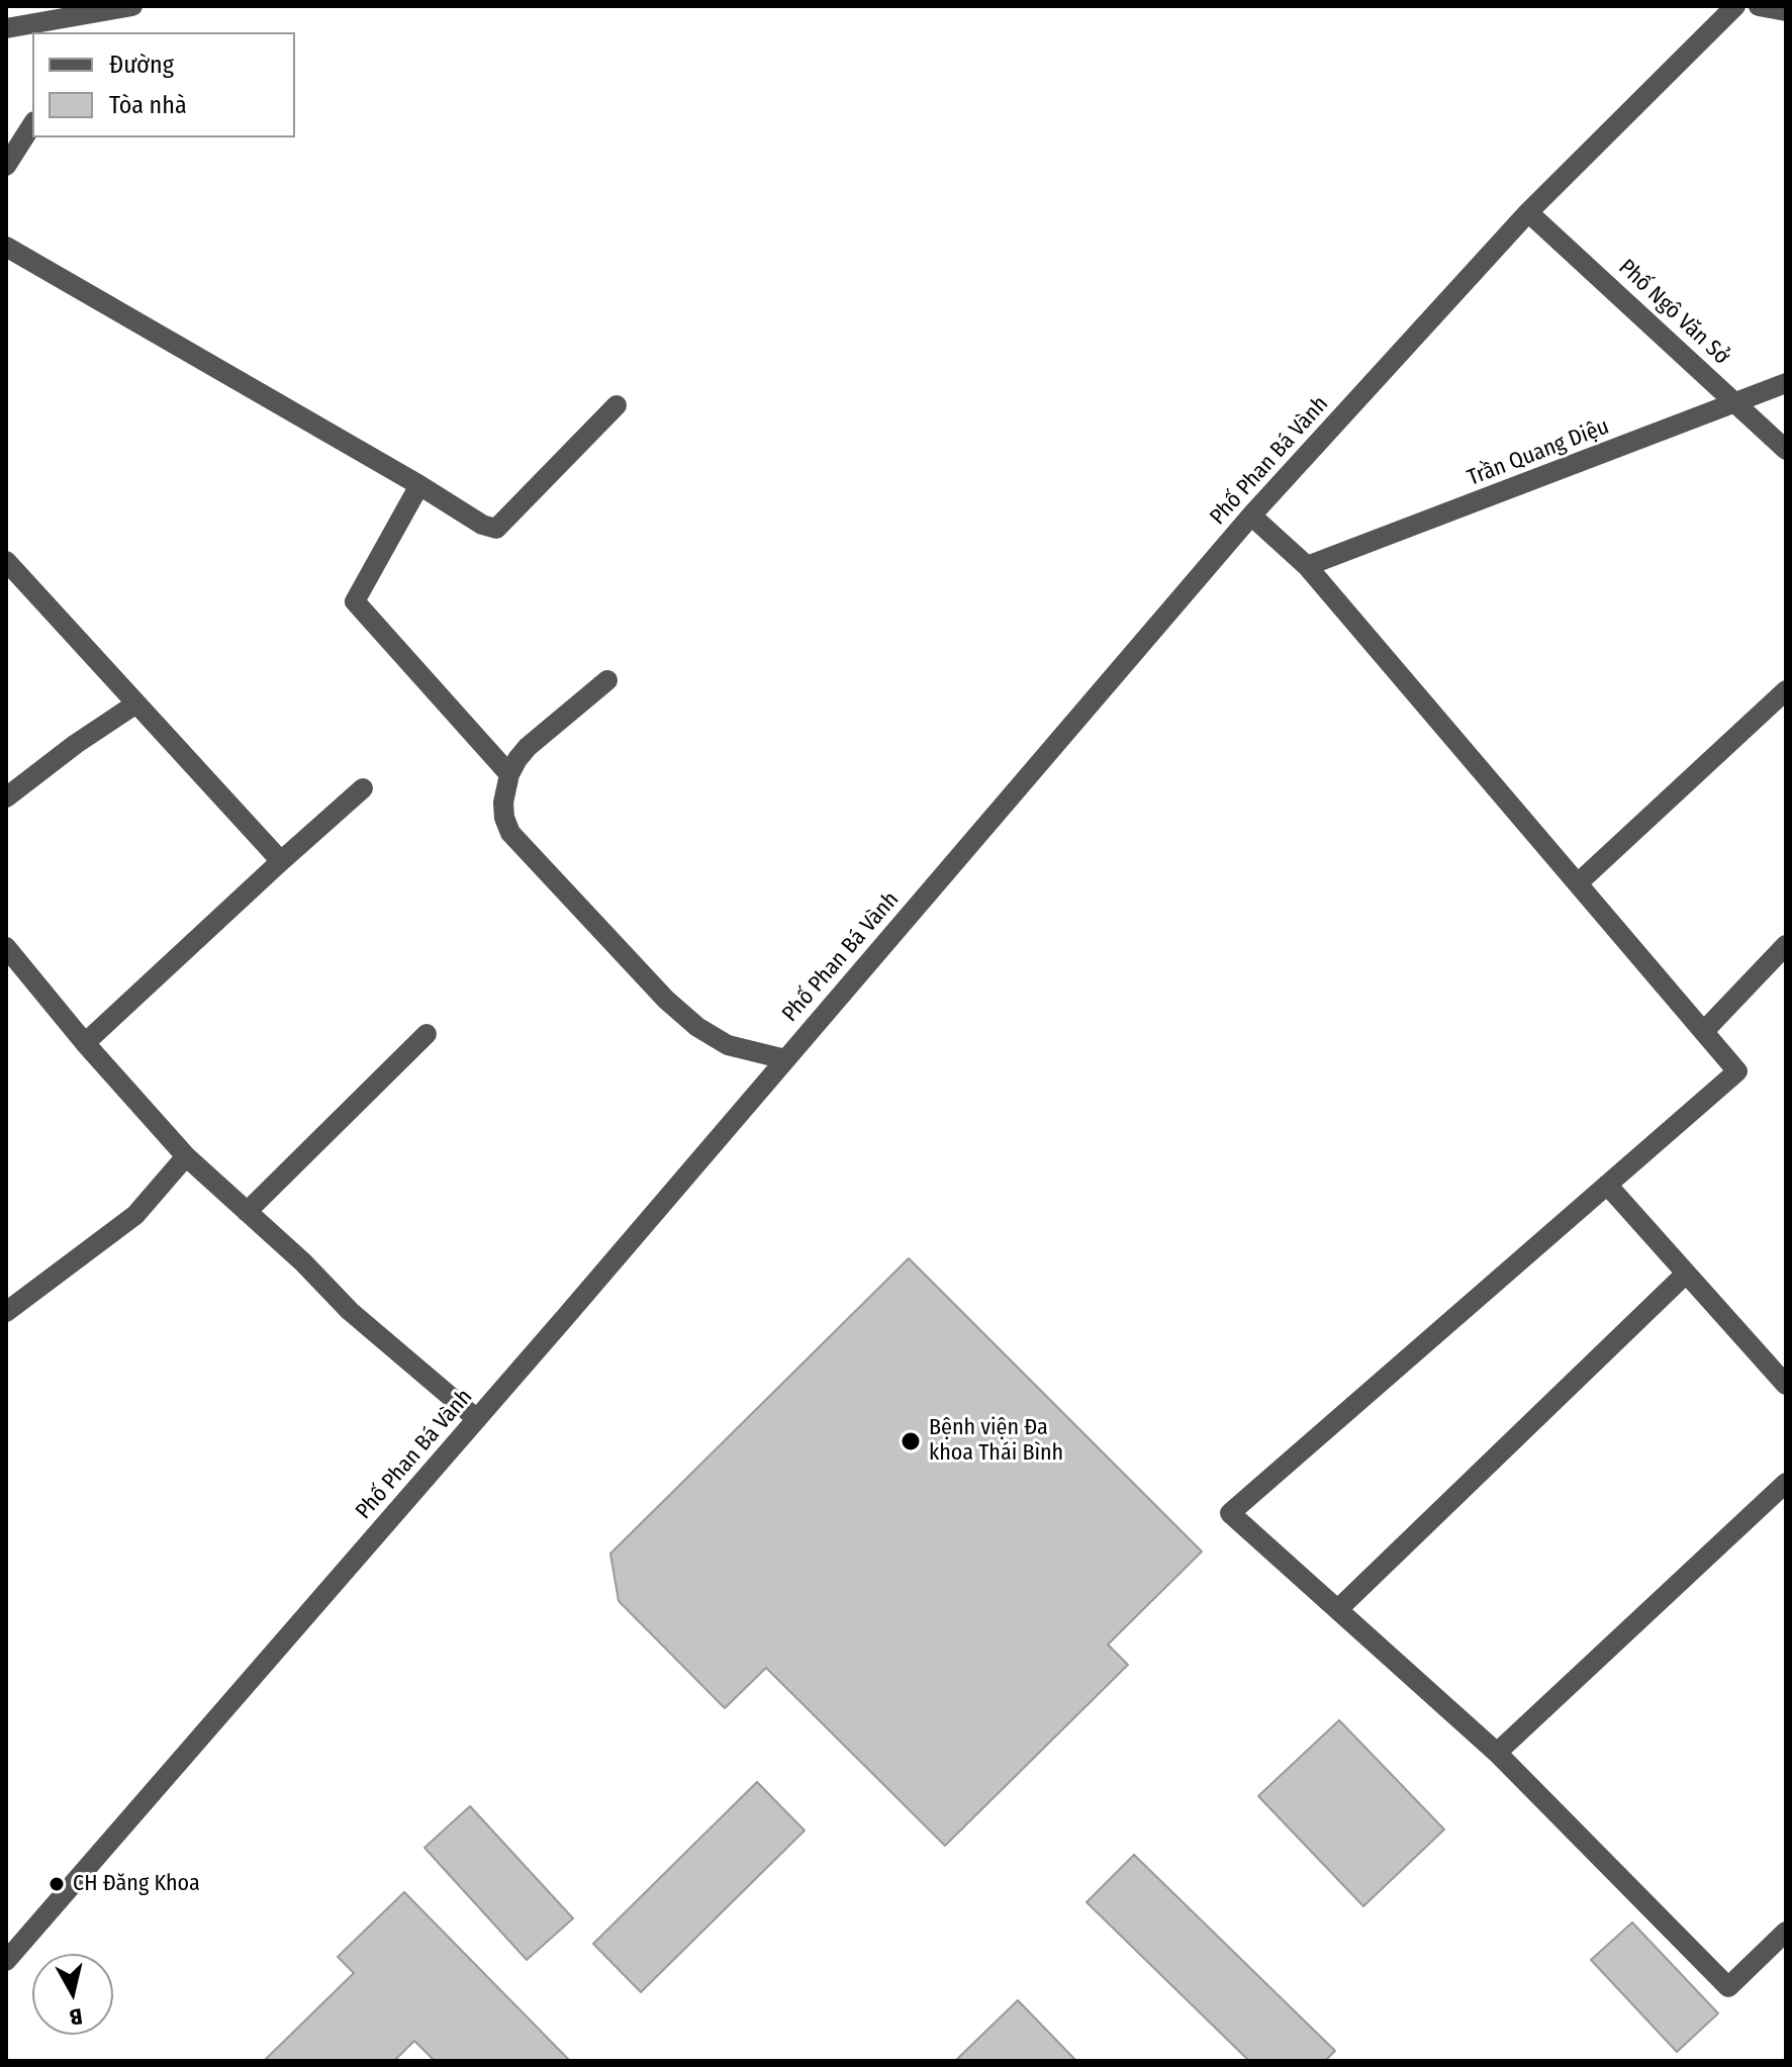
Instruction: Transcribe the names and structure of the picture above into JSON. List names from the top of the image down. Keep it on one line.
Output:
{"streets":{"street":["Phố Ngô Văn Sở","Trần Quang Diệu","Phố Phan Bá Vành"]},"crossings":[["Phố Ngô Văn Sở","Trần Quang Diệu"],["Phố Ngô Văn Sở","Phố Phan Bá Vành"]],"places":["Bệnh viện Đa khoa Thái Bình","CH Đăng Khoa"],"legend":["Đường","Tòa nhà"],"north":"bottom"}
